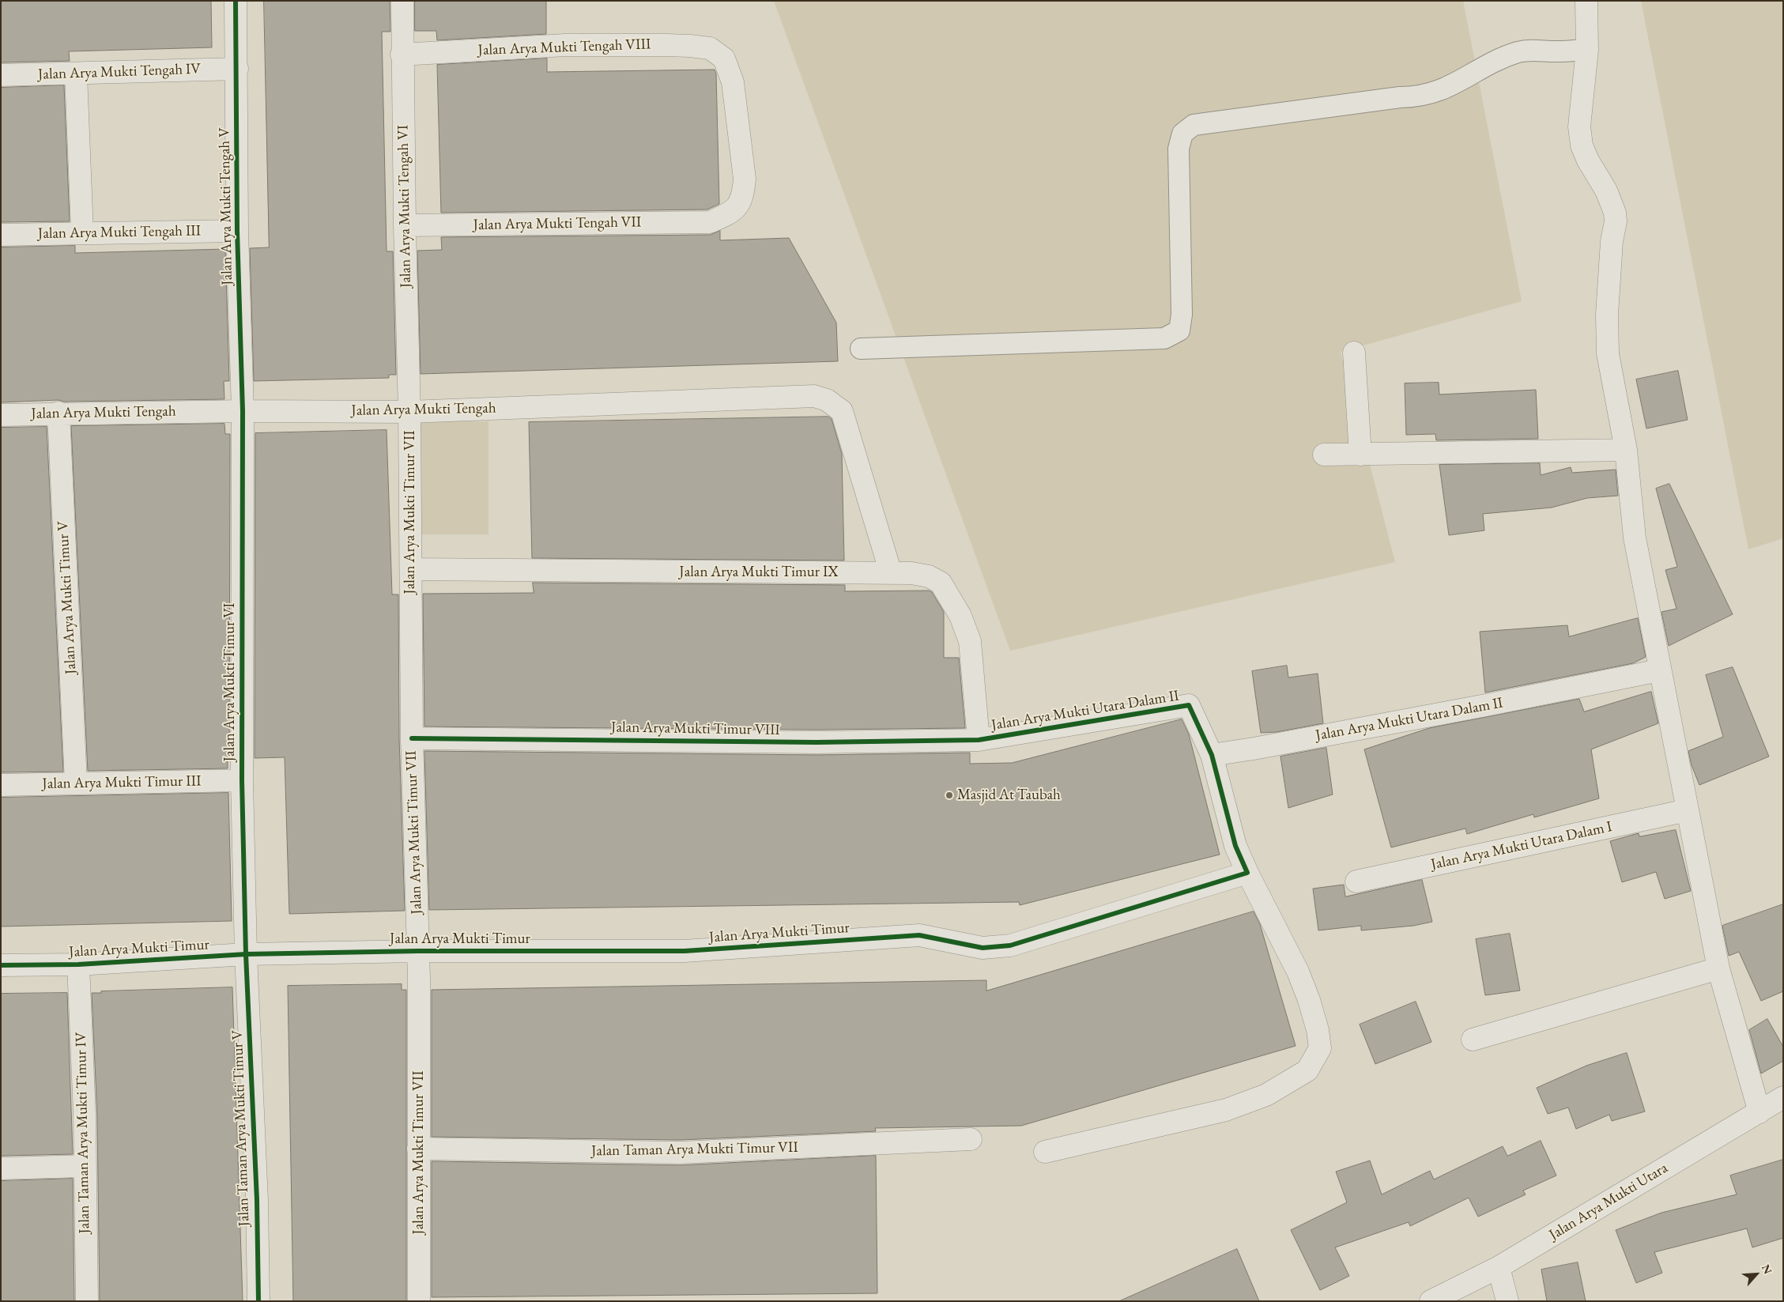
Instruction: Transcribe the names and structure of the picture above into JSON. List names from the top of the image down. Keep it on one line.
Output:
{"streets":{"street":["Jalan Arya Mukti Tengah VIII","Jalan Arya Mukti Tengah IV","Jalan Arya Mukti Tengah V","Jalan Arya Mukti Tengah VI","Jalan Arya Mukti Tengah VII","Jalan Arya Mukti Tengah III","Jalan Arya Mukti Tengah","Jalan Arya Mukti Timur VII","Jalan Arya Mukti Timur IX","Jalan Arya Mukti Timur V","Jalan Arya Mukti Timur VI","Jalan Arya Mukti Utara Dalam II","Jalan Arya Mukti Timur VIII","Jalan Arya Mukti Timur III","Jalan Arya Mukti Utara Dalam I","Jalan Arya Mukti Timur","Jalan Taman Arya Mukti Timur V","Jalan Taman Arya Mukti Timur IV","Jalan Taman Arya Mukti Timur VII","Jalan Arya Mukti Utara"]},"crossings":[["Jalan Arya Mukti Tengah VIII","Jalan Arya Mukti Tengah VI"],["Jalan Arya Mukti Tengah VIII","Jalan Arya Mukti Tengah VII"],["Jalan Arya Mukti Tengah IV","Jalan Arya Mukti Tengah V"],["Jalan Arya Mukti Tengah V","Jalan Arya Mukti Tengah III"],["Jalan Arya Mukti Tengah V","Jalan Arya Mukti Tengah"],["Jalan Arya Mukti Tengah V","Jalan Arya Mukti Timur VI"],["Jalan Arya Mukti Tengah VI","Jalan Arya Mukti Tengah VII"],["Jalan Arya Mukti Tengah VI","Jalan Arya Mukti Tengah"],["Jalan Arya Mukti Tengah VI","Jalan Arya Mukti Timur VII"],["Jalan Arya Mukti Tengah","Jalan Arya Mukti Timur VII"],["Jalan Arya Mukti Tengah","Jalan Arya Mukti Timur IX"],["Jalan Arya Mukti Tengah","Jalan Arya Mukti Timur V"],["Jalan Arya Mukti Tengah","Jalan Arya Mukti Timur VI"],["Jalan Arya Mukti Timur VII","Jalan Arya Mukti Timur IX"],["Jalan Arya Mukti Timur VII","Jalan Arya Mukti Timur VIII"],["Jalan Arya Mukti Timur VII","Jalan Arya Mukti Timur"],["Jalan Arya Mukti Timur VII","Jalan Taman Arya Mukti Timur VII"],["Jalan Arya Mukti Timur IX","Jalan Arya Mukti Utara Dalam II"],["Jalan Arya Mukti Timur IX","Jalan Arya Mukti Timur VIII"],["Jalan Arya Mukti Timur V","Jalan Arya Mukti Timur III"],["Jalan Arya Mukti Timur VI","Jalan Arya Mukti Timur III"],["Jalan Arya Mukti Timur VI","Jalan Arya Mukti Timur"],["Jalan Arya Mukti Timur VI","Jalan Taman Arya Mukti Timur V"],["Jalan Arya Mukti Utara Dalam II","Jalan Arya Mukti Timur VIII"],["Jalan Arya Mukti Timur","Jalan Taman Arya Mukti Timur V"],["Jalan Arya Mukti Timur","Jalan Taman Arya Mukti Timur IV"]],"places":["Masjid At Taubah"],"north":"top right"}
